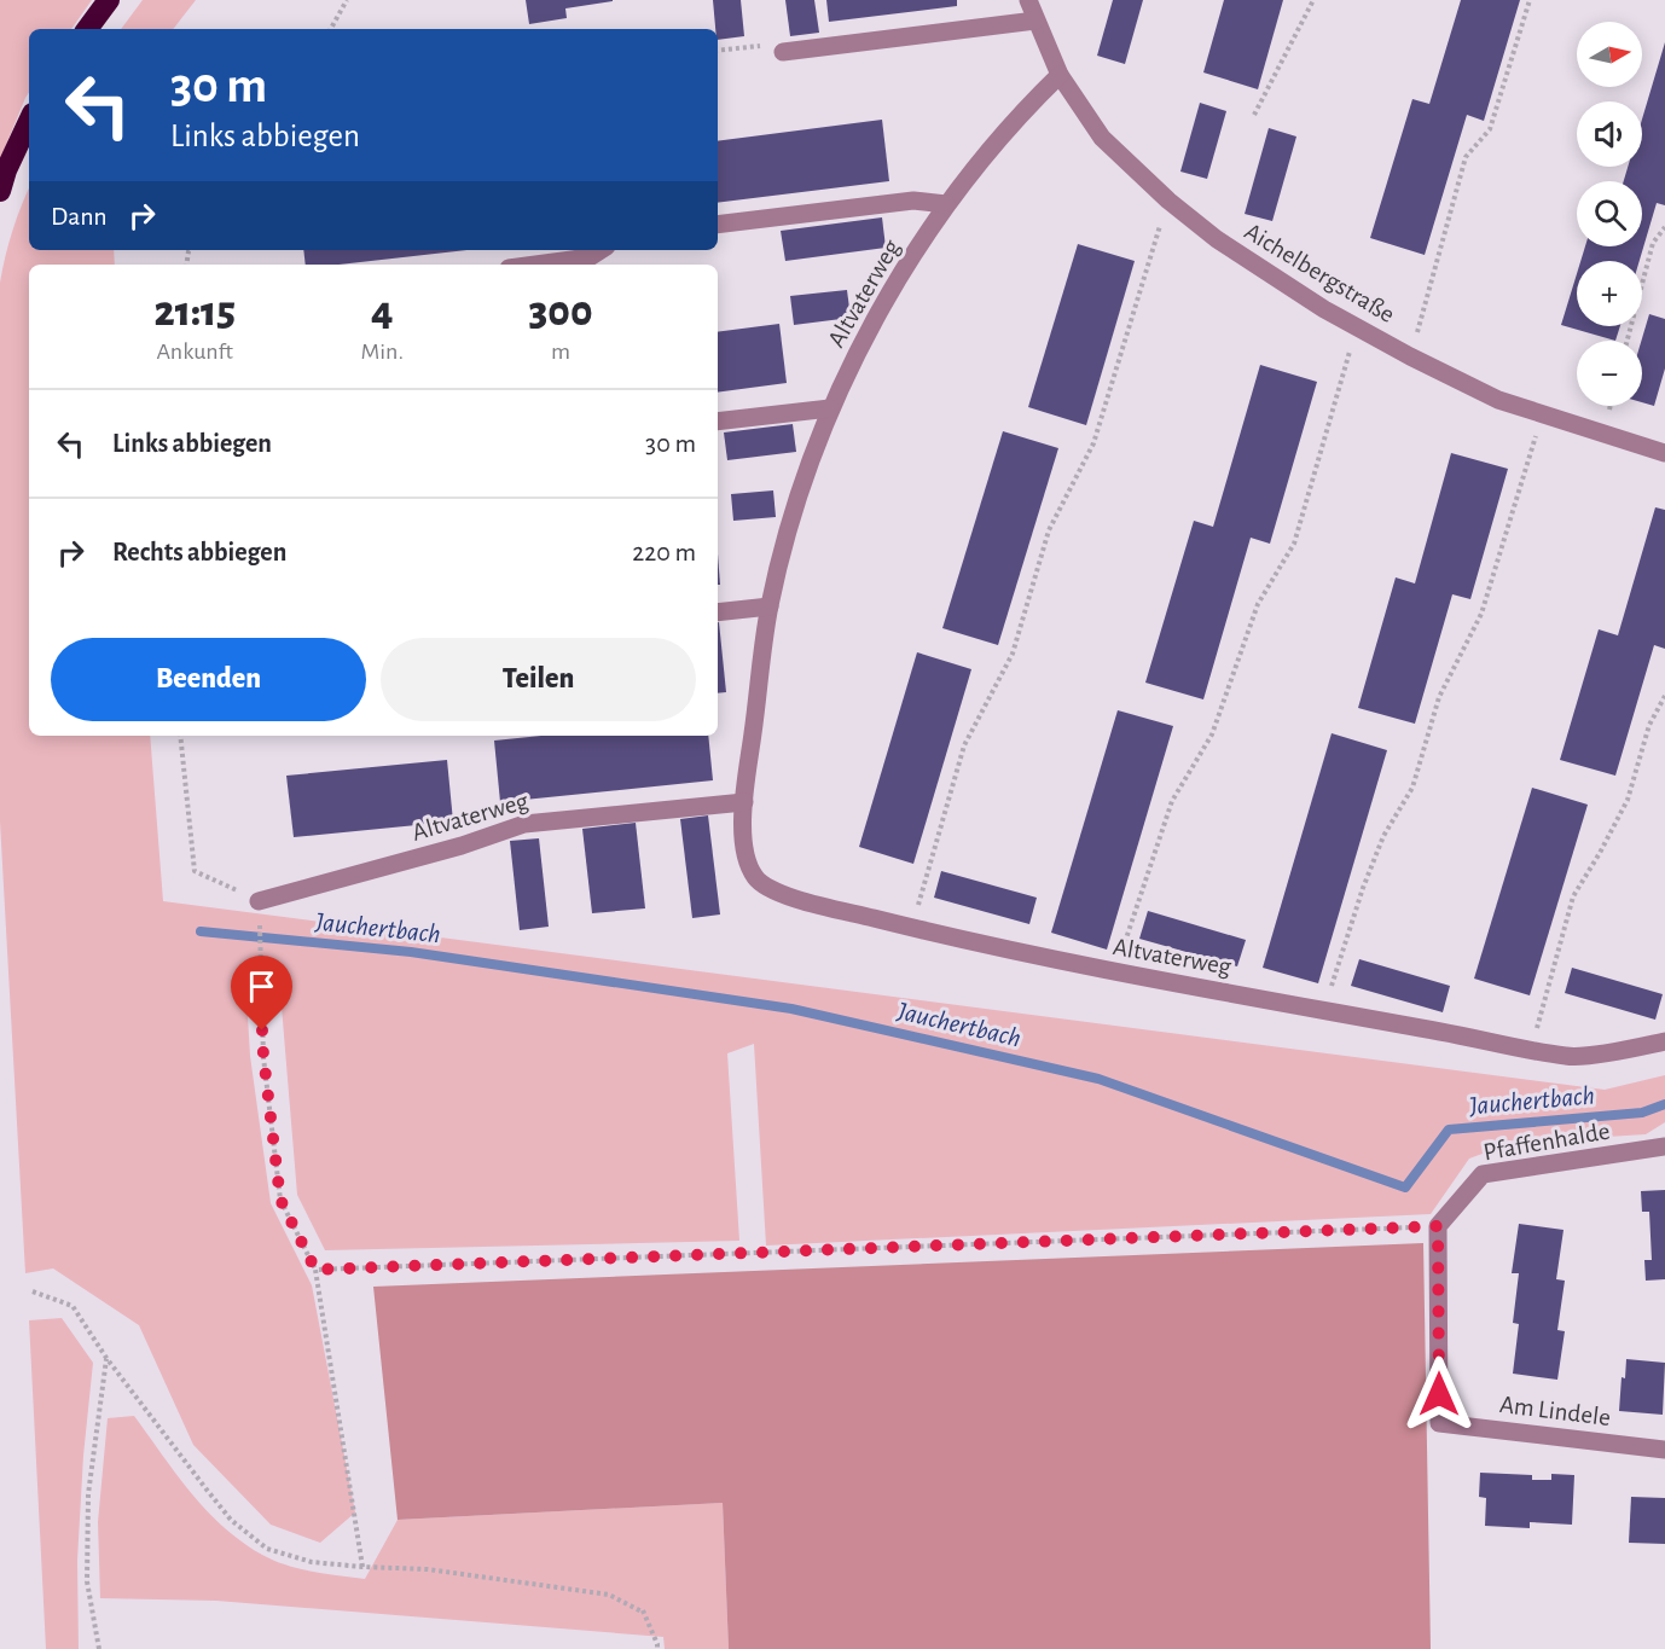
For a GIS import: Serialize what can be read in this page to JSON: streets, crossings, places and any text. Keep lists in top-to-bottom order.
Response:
{
  "streets": {
    "street": [
      "Aichelbergstraße",
      "Altvaterweg",
      "Pfaffenhalde",
      "Am Lindele"
    ]
  },
  "crossings": [
    ["Aichelbergstraße", "Altvaterweg"],
    ["Pfaffenhalde", "Am Lindele"]
  ],
  "water": ["Jauchertbach"],
  "north": "right",
  "page": {
    "map_buttons": ["+", "−"],
    "turn": ["30 m", "Links abbiegen"],
    "then": "Dann",
    "eta": [
      "21:15",
      "Ankunft",
      "4",
      "Min.",
      "300",
      "m"
    ],
    "list": [
      {
        "name": "Links abbiegen",
        "value": "30 m"
      },
      {
        "name": "Rechts abbiegen",
        "value": "220 m"
      }
    ],
    "buttons": ["Beenden", "Teilen"]
  }
}
